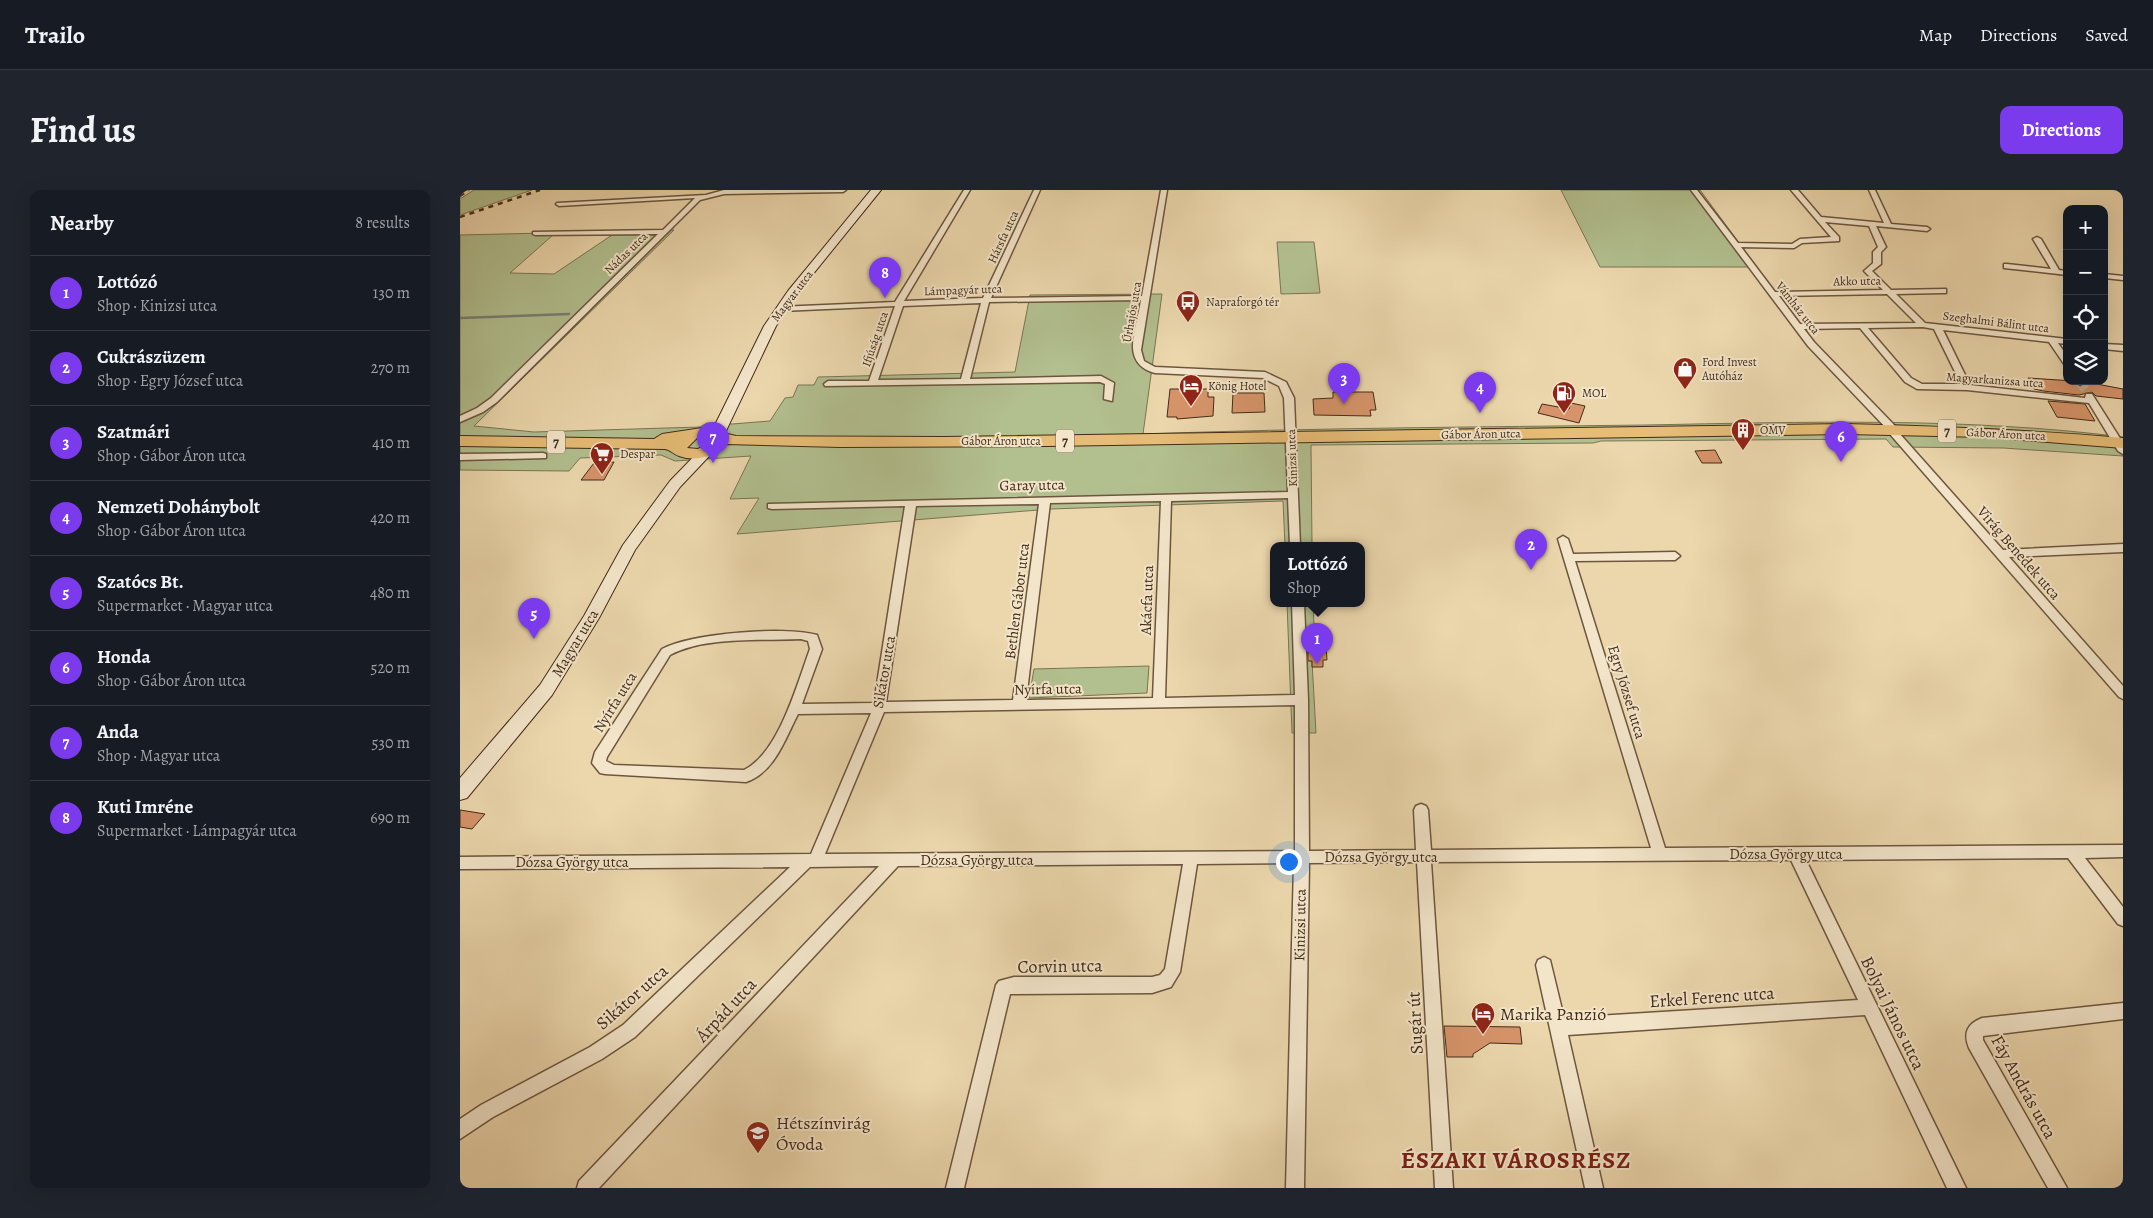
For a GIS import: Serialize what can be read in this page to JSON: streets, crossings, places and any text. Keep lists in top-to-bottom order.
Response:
{
  "streets": {
    "main road": ["Magyar utca", "7", "Gábor Áron utca"],
    "street": [
      "Hársfa utca",
      "Nádas utca",
      "Akko utca",
      "Lámpagyár utca",
      "Vámház utca",
      "Űrhajós utca",
      "Szeghalmi Bálint utca",
      "Ifjúság utca",
      "Magyarkanizsa utca",
      "Kinizsi utca",
      "Garay utca",
      "Virág Benedek utca",
      "Akácfa utca",
      "Bethlen Gábor utca",
      "Sikátor utca",
      "Nyírfa utca",
      "Egry József utca",
      "Dózsa György utca",
      "Corvin utca",
      "Erkel Ferenc utca",
      "Árpád utca",
      "Bolyai János utca",
      "Sugár út",
      "Fáy András utca"
    ]
  },
  "crossings": [
    ["Hársfa utca", "Lámpagyár utca"],
    ["Akko utca", "Vámház utca"],
    ["Lámpagyár utca", "Magyar utca"],
    ["Lámpagyár utca", "Űrhajós utca"],
    ["Lámpagyár utca", "Ifjúság utca"],
    ["Magyar utca", "7"],
    ["Magyar utca", "Gábor Áron utca"],
    ["Vámház utca", "Szeghalmi Bálint utca"],
    ["Vámház utca", "Gábor Áron utca"],
    ["Vámház utca", "Virág Benedek utca"],
    ["Űrhajós utca", "Kinizsi utca"],
    ["Szeghalmi Bálint utca", "Magyarkanizsa utca"],
    ["Magyarkanizsa utca", "Gábor Áron utca"],
    ["7", "Gábor Áron utca"],
    ["Gábor Áron utca", "Kinizsi utca"],
    ["Gábor Áron utca", "Virág Benedek utca"],
    ["Kinizsi utca", "Garay utca"],
    ["Kinizsi utca", "Nyírfa utca"],
    ["Kinizsi utca", "Dózsa György utca"],
    ["Garay utca", "Akácfa utca"],
    ["Garay utca", "Bethlen Gábor utca"],
    ["Garay utca", "Sikátor utca"],
    ["Akácfa utca", "Nyírfa utca"],
    ["Bethlen Gábor utca", "Nyírfa utca"],
    ["Sikátor utca", "Nyírfa utca"],
    ["Sikátor utca", "Dózsa György utca"],
    ["Egry József utca", "Dózsa György utca"],
    ["Dózsa György utca", "Corvin utca"],
    ["Dózsa György utca", "Árpád utca"],
    ["Dózsa György utca", "Bolyai János utca"],
    ["Dózsa György utca", "Sugár út"],
    ["Erkel Ferenc utca", "Bolyai János utca"]
  ],
  "districts": ["ÉSZAKI VÁROSRÉSZ"],
  "places": {
    "bus stop": ["Napraforgó tér"],
    "shop": ["Ford Invest Autóház"],
    "hotel": ["König Hotel", "Marika Panzió"],
    "fuel station": ["MOL"],
    "building": ["OMV"],
    "supermarket": ["Despar"],
    "school or university": ["Hétszínvirág Óvoda"]
  },
  "page": {
    "header": "Trailo",
    "nav": ["Map", "Directions", "Saved"],
    "title": "Find us",
    "buttons": "Directions",
    "heading": ["Nearby", "8 results"],
    "map_buttons": ["+", "−"],
    "list": [
      {
        "mark": "1",
        "name": "Lottózó",
        "note": "Shop · Kinizsi utca",
        "value": "130 m"
      },
      {
        "mark": "2",
        "name": "Cukrászüzem",
        "note": "Shop · Egry József utca",
        "value": "270 m"
      },
      {
        "mark": "3",
        "name": "Szatmári",
        "note": "Shop · Gábor Áron utca",
        "value": "410 m"
      },
      {
        "mark": "4",
        "name": "Nemzeti Dohánybolt",
        "note": "Shop · Gábor Áron utca",
        "value": "420 m"
      },
      {
        "mark": "5",
        "name": "Szatócs Bt.",
        "note": "Supermarket · Magyar utca",
        "value": "480 m"
      },
      {
        "mark": "6",
        "name": "Honda",
        "note": "Shop · Gábor Áron utca",
        "value": "520 m"
      },
      {
        "mark": "7",
        "name": "Anda",
        "note": "Shop · Magyar utca",
        "value": "530 m"
      },
      {
        "mark": "8",
        "name": "Kuti Imréne",
        "note": "Supermarket · Lámpagyár utca",
        "value": "690 m"
      }
    ],
    "pins": [
      "8",
      "3",
      "4",
      "6",
      "7",
      "2",
      "5",
      "1"
    ],
    "popup": ["Lottózó", "Shop"]
  }
}
